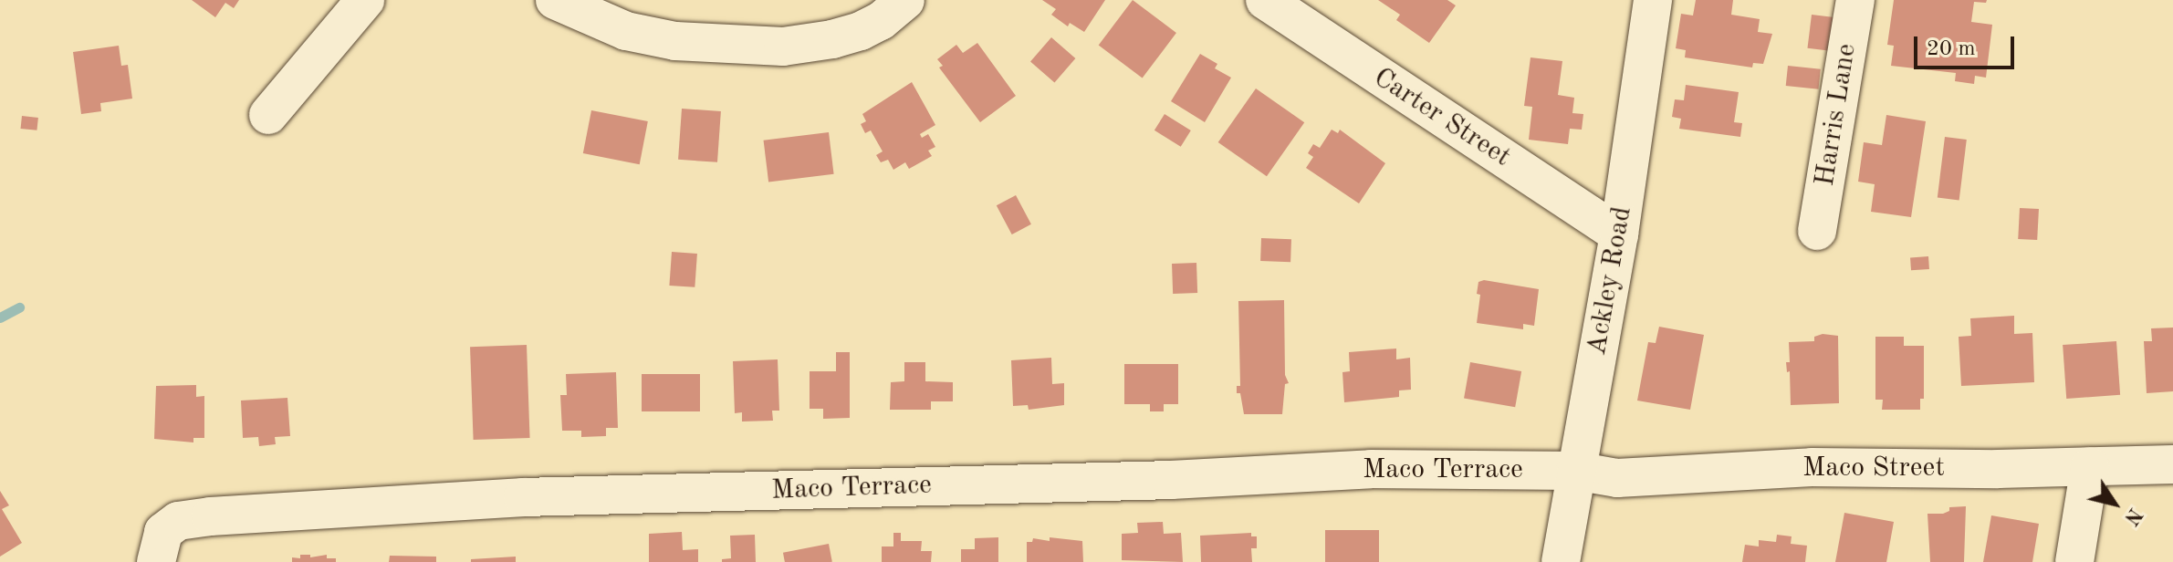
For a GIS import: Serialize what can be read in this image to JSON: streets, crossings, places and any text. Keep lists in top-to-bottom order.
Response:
{
  "streets": {
    "street": [
      "Harris Lane",
      "Carter Street",
      "Ackley Road",
      "Maco Street",
      "Maco Terrace"
    ]
  },
  "crossings": [
    ["Carter Street", "Ackley Road"],
    ["Ackley Road", "Maco Street"],
    ["Ackley Road", "Maco Terrace"],
    ["Maco Street", "Maco Terrace"]
  ],
  "scale_bar": "20 m",
  "north": "bottom right"
}
